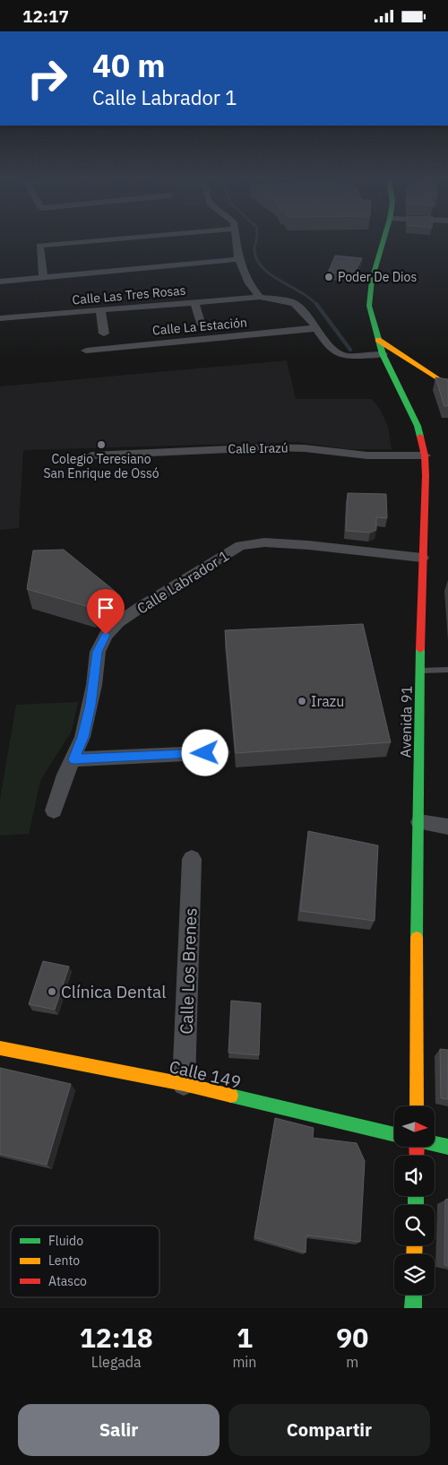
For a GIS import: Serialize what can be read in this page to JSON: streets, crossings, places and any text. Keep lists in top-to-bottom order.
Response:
{
  "streets": {
    "main road": ["Avenida 91", "Calle 149"],
    "street": [
      "Calle Las Tres Rosas",
      "Calle La Estación",
      "Calle Irazú",
      "Calle Labrador 1",
      "Calle Los Brenes"
    ]
  },
  "crossings": [
    ["Calle Las Tres Rosas", "Calle La Estación"],
    ["Calle Las Tres Rosas", "Avenida 91"],
    ["Calle Irazú", "Avenida 91"],
    ["Calle Labrador 1", "Avenida 91"],
    ["Calle Los Brenes", "Calle 149"]
  ],
  "places": [
    "Poder De Dios",
    "Colegio Teresiano San Enrique de Ossó",
    "Irazu",
    "Clínica Dental"
  ],
  "legend": ["Fluido", "Lento", "Atasco"],
  "north": "right",
  "page": {
    "status": "12:17",
    "turn": ["40 m", "Calle Labrador 1"],
    "eta": [
      "12:18",
      "Llegada",
      "1",
      "min",
      "90",
      "m"
    ],
    "buttons": ["Salir", "Compartir"]
  }
}
